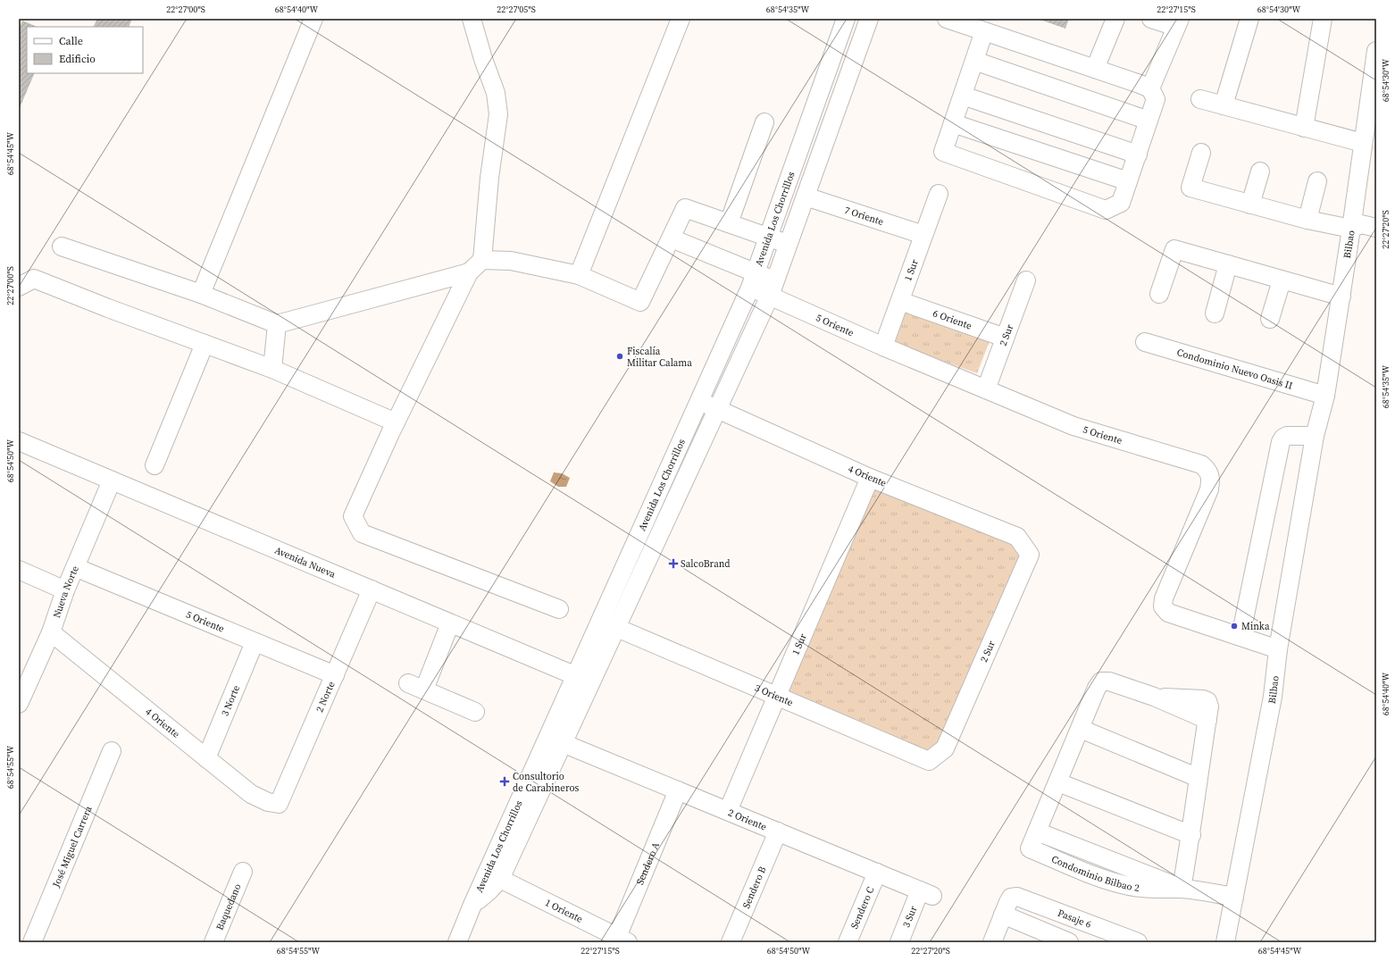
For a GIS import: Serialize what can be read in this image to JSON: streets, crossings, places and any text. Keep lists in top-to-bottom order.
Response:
{
  "streets": {
    "street": [
      "7 Oriente",
      "Avenida Los Chorrillos",
      "Bilbao",
      "1 Sur",
      "6 Oriente",
      "5 Oriente",
      "2 Sur",
      "Condominio Nuevo Oasis II",
      "4 Oriente",
      "Avenida Nueva",
      "Nueva Norte",
      "3 Oriente",
      "2 Norte",
      "3 Norte",
      "2 Oriente",
      "José Miguel Carrera",
      "Sendero A",
      "Condominio Bilbao 2",
      "Sendero B",
      "Baquedano",
      "Sendero C",
      "1 Oriente",
      "3 Sur",
      "Pasaje 6"
    ]
  },
  "crossings": [
    ["7 Oriente", "Avenida Los Chorrillos"],
    ["7 Oriente", "1 Sur"],
    ["Avenida Los Chorrillos", "5 Oriente"],
    ["Avenida Los Chorrillos", "4 Oriente"],
    ["Avenida Los Chorrillos", "Avenida Nueva"],
    ["Avenida Los Chorrillos", "3 Oriente"],
    ["Avenida Los Chorrillos", "2 Oriente"],
    ["Avenida Los Chorrillos", "1 Oriente"],
    ["Bilbao", "5 Oriente"],
    ["Bilbao", "Condominio Nuevo Oasis II"],
    ["Bilbao", "Condominio Bilbao 2"],
    ["1 Sur", "6 Oriente"],
    ["1 Sur", "5 Oriente"],
    ["1 Sur", "4 Oriente"],
    ["1 Sur", "3 Oriente"],
    ["1 Sur", "2 Oriente"],
    ["6 Oriente", "2 Sur"],
    ["5 Oriente", "2 Sur"],
    ["5 Oriente", "Nueva Norte"],
    ["5 Oriente", "2 Norte"],
    ["5 Oriente", "3 Norte"],
    ["2 Sur", "4 Oriente"],
    ["2 Sur", "3 Oriente"],
    ["4 Oriente", "Nueva Norte"],
    ["4 Oriente", "2 Norte"],
    ["4 Oriente", "3 Norte"],
    ["Avenida Nueva", "Nueva Norte"],
    ["Avenida Nueva", "2 Norte"],
    ["2 Oriente", "Sendero A"],
    ["2 Oriente", "Sendero B"],
    ["2 Oriente", "Sendero C"],
    ["2 Oriente", "3 Sur"],
    ["Sendero A", "1 Oriente"]
  ],
  "places": {
    "other": ["Fiscalía Militar Calama", "Minka"],
    "health": ["SalcoBrand", "Consultorio de Carabineros"]
  },
  "legend": ["Calle", "Edificio"],
  "coordinates": [
    "22°27'00\"S",
    "68°54'40\"W",
    "22°27'05\"S",
    "68°54'35\"W",
    "22°27'15\"S",
    "68°54'30\"W",
    "68°54'45\"W",
    "22°27'20\"S",
    "68°54'50\"W",
    "68°54'55\"W"
  ]
}
